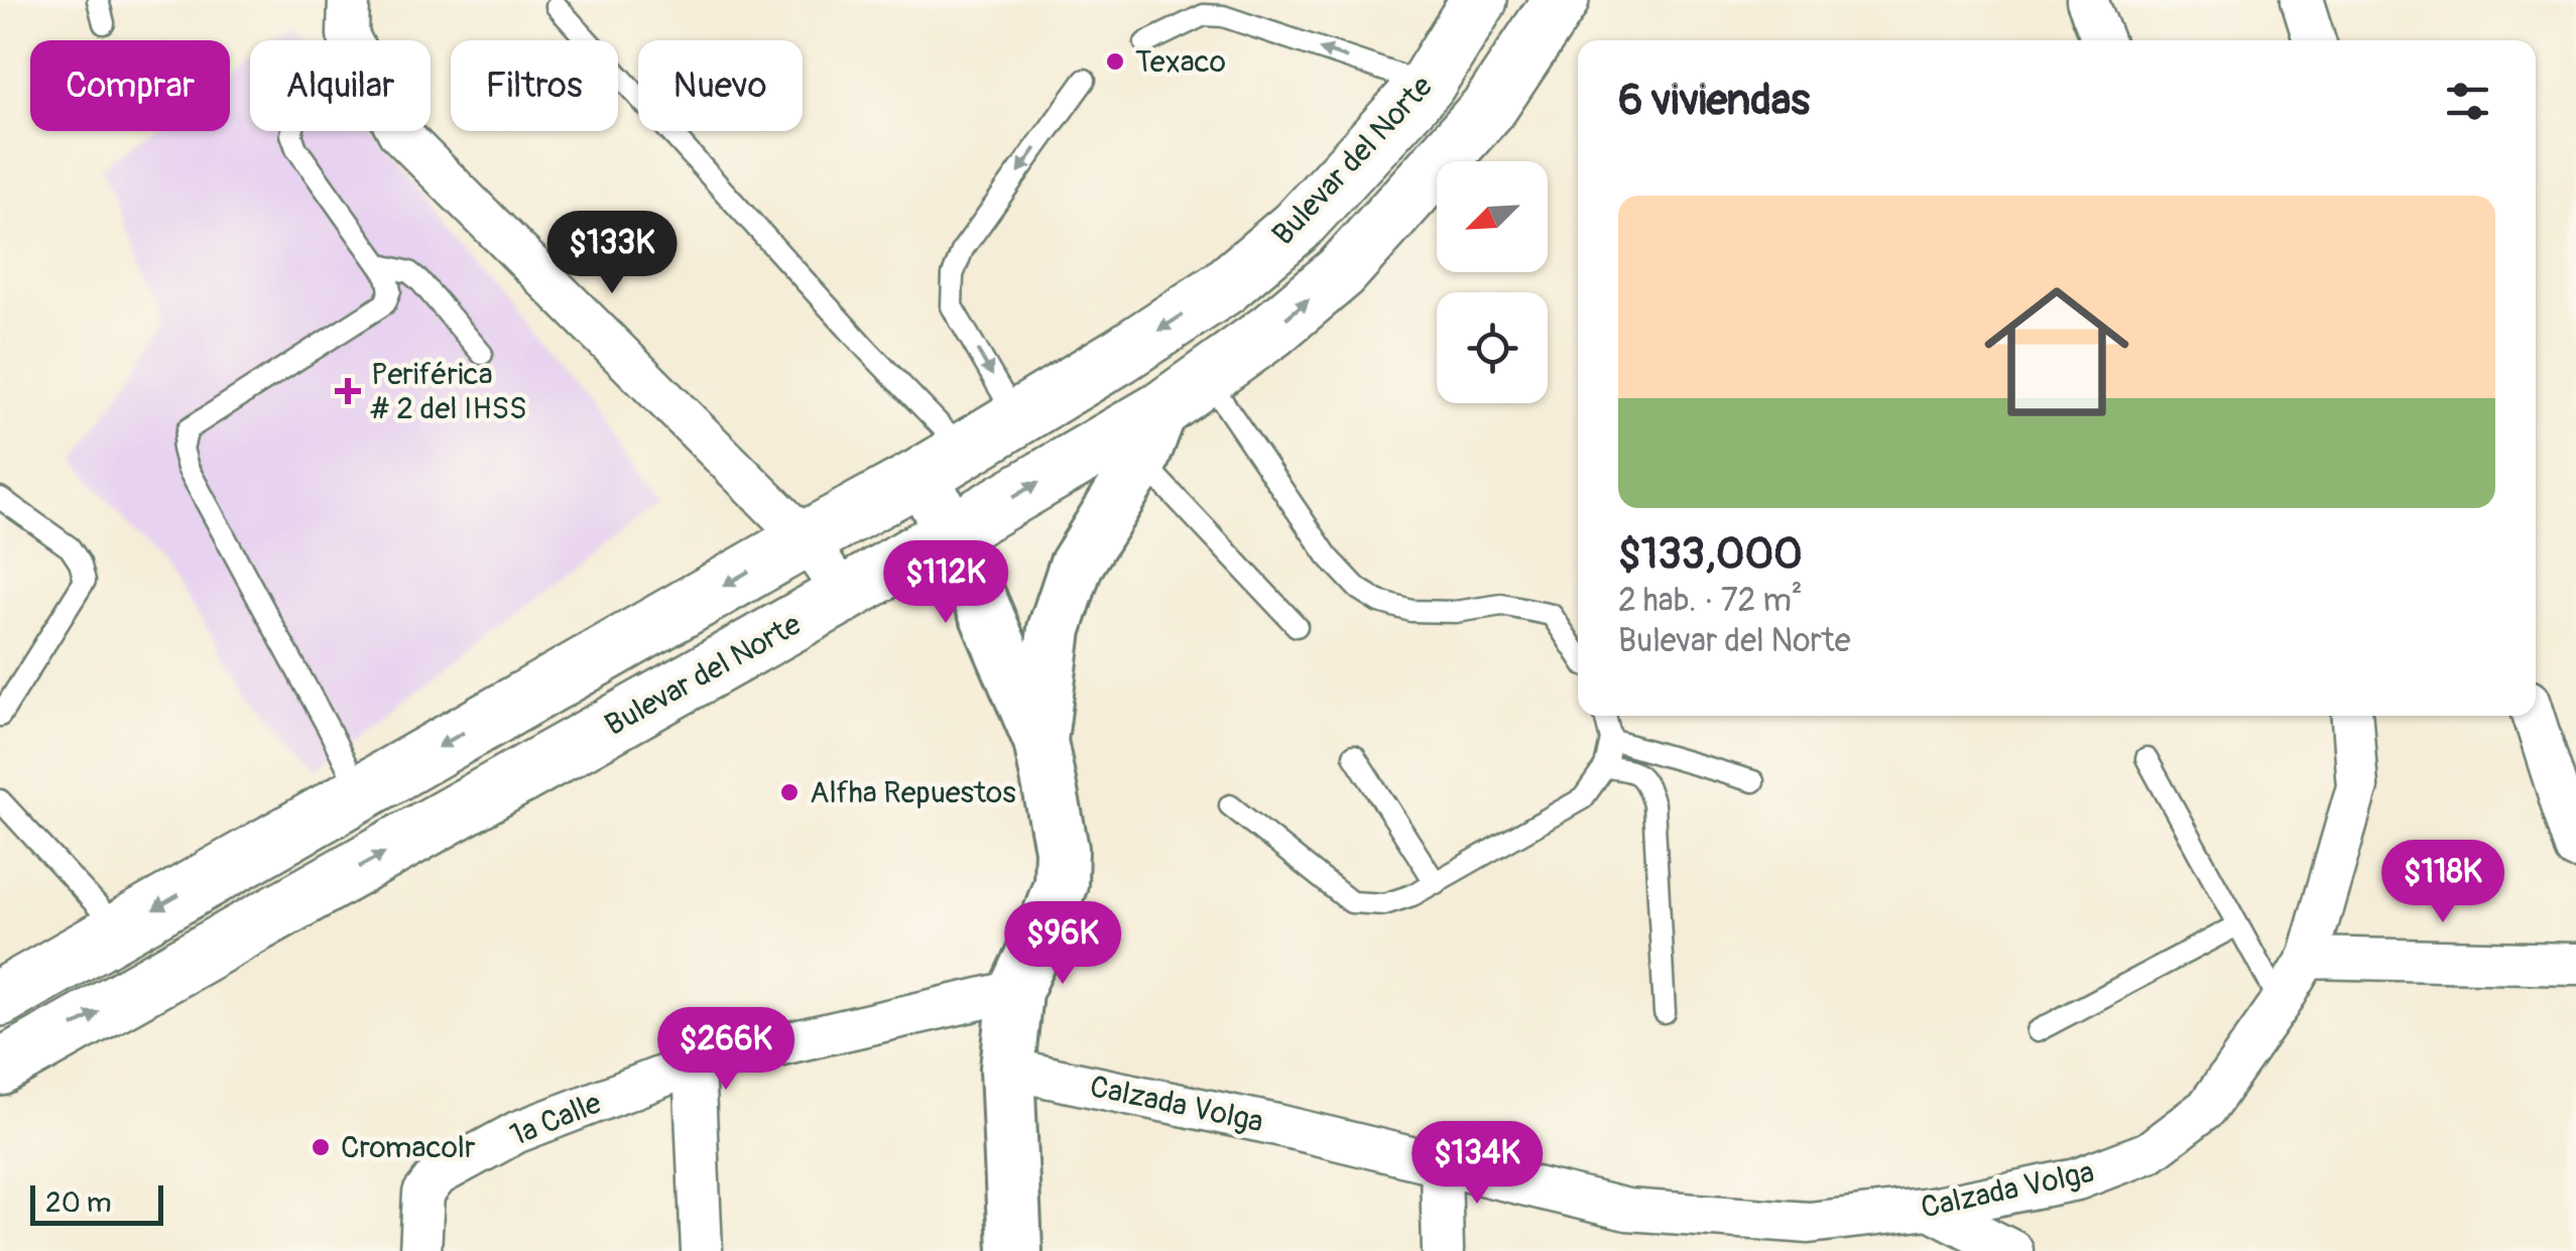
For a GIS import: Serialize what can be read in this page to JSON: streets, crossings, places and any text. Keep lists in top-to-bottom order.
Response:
{
  "streets": {
    "main road": ["Bulevar del Norte"],
    "street": ["Calzada Volga", "1a Calle"]
  },
  "places": {
    "other": ["Texaco", "Alfha Repuestos", "Cromacolr"],
    "health": ["Periférica # 2 del IHSS"]
  },
  "scale_bar": "20 m",
  "north": "bottom left",
  "page": {
    "chip": [
      "Comprar",
      "Alquilar",
      "Filtros",
      "Nuevo"
    ],
    "heading": "6 viviendas",
    "list": [
      {
        "name": "$133,000",
        "note": "2 hab. · 72 m² · Bulevar del Norte"
      }
    ],
    "price": [
      "$133K",
      "$112K",
      "$118K",
      "$96K",
      "$266K",
      "$134K"
    ],
    "scale": "20 m"
  }
}
